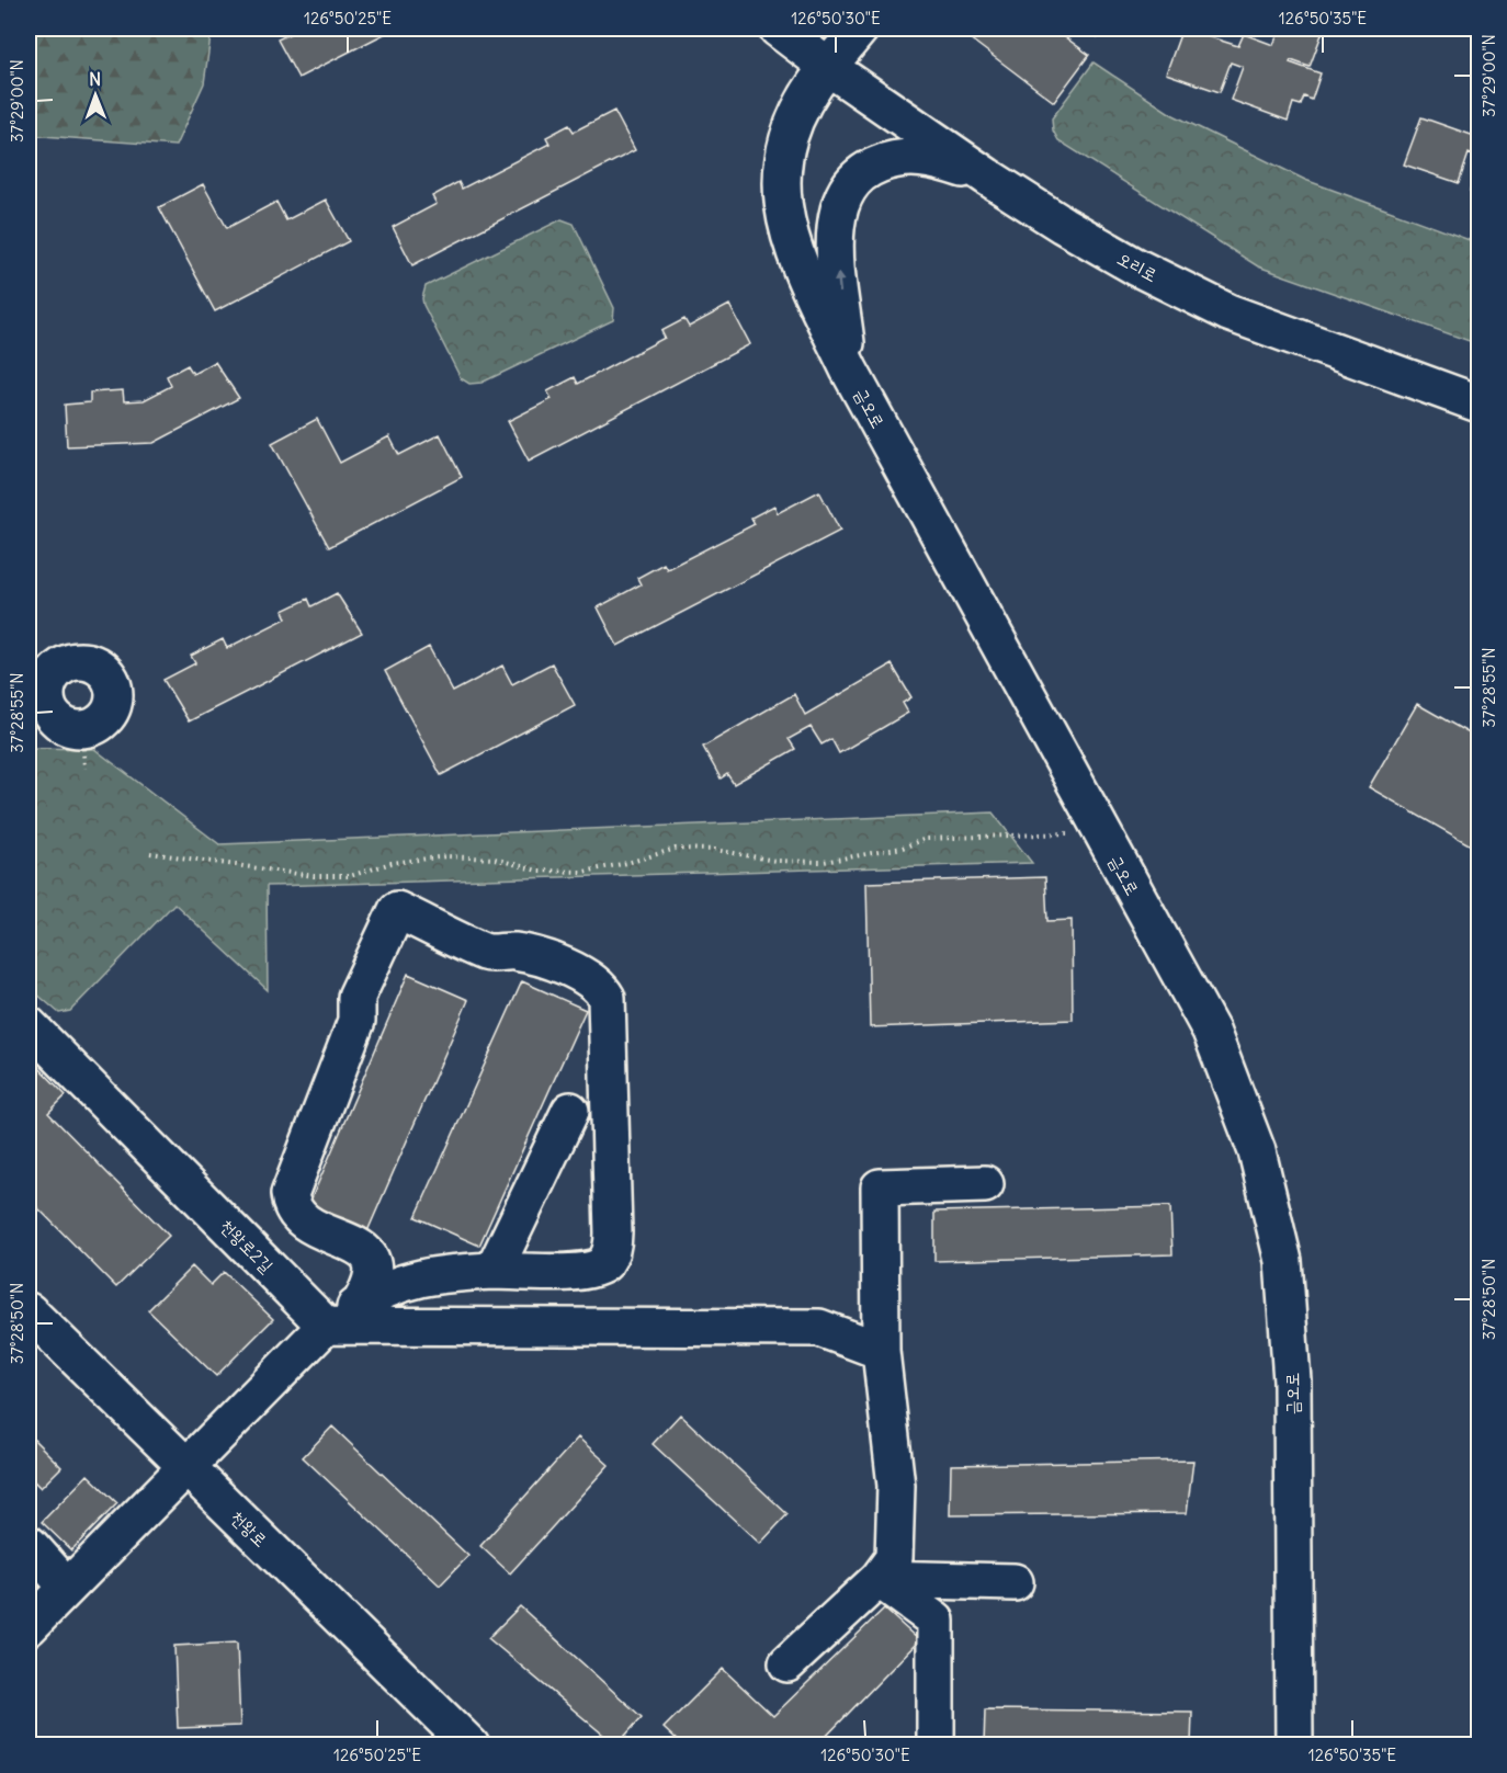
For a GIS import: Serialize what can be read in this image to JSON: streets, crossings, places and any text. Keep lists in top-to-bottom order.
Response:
{
  "streets": {
    "main road": [
      "오리로",
      "금오로",
      "천왕로2길",
      "천왕로"
    ]
  },
  "crossings": [
    ["오리로", "금오로"]
  ],
  "north": "top",
  "coordinates": [
    "126°50'25\"E",
    "126°50'30\"E",
    "126°50'35\"E",
    "37°29'00\"N",
    "37°28'55\"N",
    "37°28'50\"N"
  ]
}
